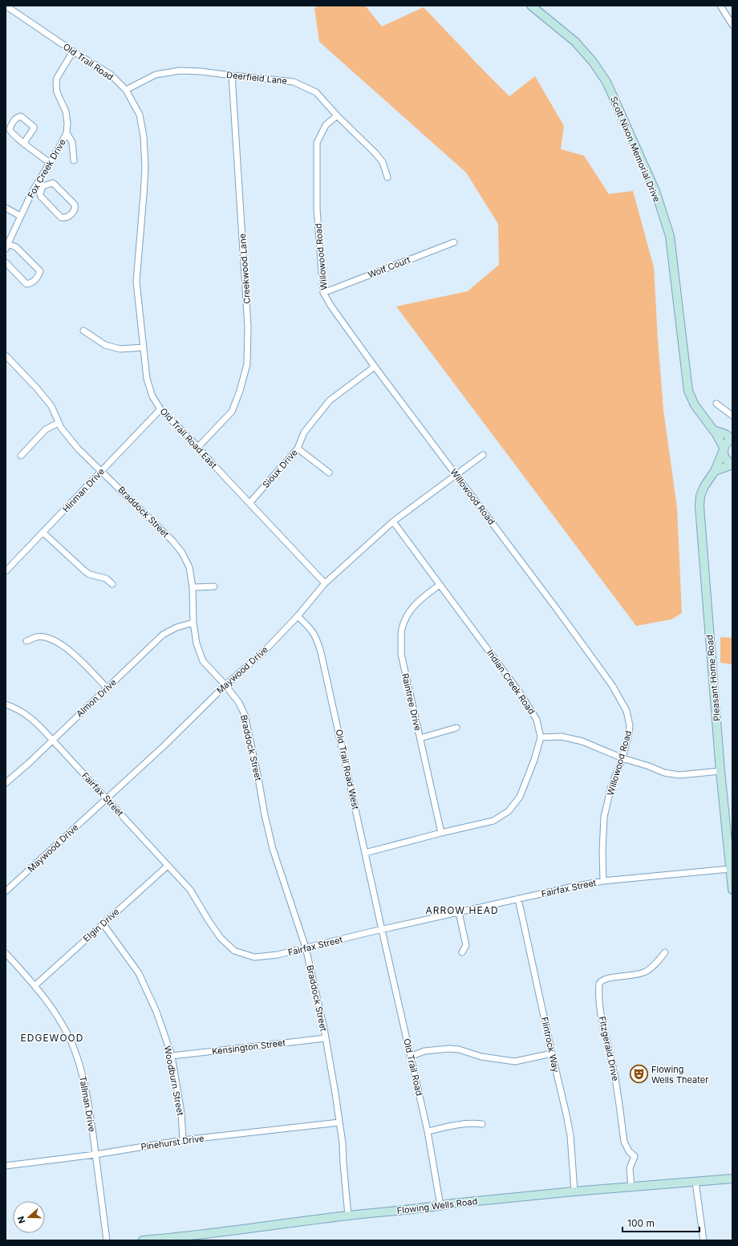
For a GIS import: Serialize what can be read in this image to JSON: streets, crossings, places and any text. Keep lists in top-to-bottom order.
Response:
{
  "streets": {
    "main road": ["Scott Nixon Memorial Drive", "Pleasant Home Road", "Flowing Wells Road"],
    "street": [
      "Old Trail Road",
      "Deerfield Lane",
      "Fox Creek Drive",
      "Willowood Road",
      "Wolf Court",
      "Creekwood Lane",
      "Old Trail Road East",
      "Sioux Drive",
      "Hinman Drive",
      "Braddock Street",
      "Maywood Drive",
      "Indian Creek Road",
      "Almon Drive",
      "Raintree Drive",
      "Old Trail Road West",
      "Fairfax Street",
      "Elgin Drive",
      "Flintrock Way",
      "Kensington Street",
      "Fitzgerald Drive",
      "Woodburn Street",
      "Tallman Drive",
      "Pinehurst Drive"
    ]
  },
  "crossings": [
    ["Old Trail Road", "Deerfield Lane"],
    ["Old Trail Road", "Fox Creek Drive"],
    ["Old Trail Road", "Old Trail Road East"],
    ["Old Trail Road", "Old Trail Road West"],
    ["Old Trail Road", "Fairfax Street"],
    ["Old Trail Road", "Flowing Wells Road"],
    ["Deerfield Lane", "Willowood Road"],
    ["Deerfield Lane", "Creekwood Lane"],
    ["Scott Nixon Memorial Drive", "Pleasant Home Road"],
    ["Willowood Road", "Wolf Court"],
    ["Willowood Road", "Sioux Drive"],
    ["Willowood Road", "Maywood Drive"],
    ["Willowood Road", "Fairfax Street"],
    ["Creekwood Lane", "Old Trail Road East"],
    ["Old Trail Road East", "Sioux Drive"],
    ["Old Trail Road East", "Hinman Drive"],
    ["Old Trail Road East", "Maywood Drive"],
    ["Hinman Drive", "Braddock Street"],
    ["Braddock Street", "Maywood Drive"],
    ["Braddock Street", "Almon Drive"],
    ["Braddock Street", "Fairfax Street"],
    ["Braddock Street", "Kensington Street"],
    ["Braddock Street", "Pinehurst Drive"],
    ["Braddock Street", "Flowing Wells Road"],
    ["Maywood Drive", "Indian Creek Road"],
    ["Maywood Drive", "Old Trail Road West"],
    ["Maywood Drive", "Fairfax Street"],
    ["Pleasant Home Road", "Fairfax Street"],
    ["Indian Creek Road", "Raintree Drive"],
    ["Indian Creek Road", "Old Trail Road West"],
    ["Almon Drive", "Fairfax Street"],
    ["Old Trail Road West", "Fairfax Street"],
    ["Fairfax Street", "Elgin Drive"],
    ["Fairfax Street", "Flintrock Way"],
    ["Elgin Drive", "Woodburn Street"],
    ["Elgin Drive", "Tallman Drive"],
    ["Flintrock Way", "Flowing Wells Road"],
    ["Kensington Street", "Woodburn Street"],
    ["Fitzgerald Drive", "Flowing Wells Road"],
    ["Woodburn Street", "Pinehurst Drive"],
    ["Tallman Drive", "Pinehurst Drive"]
  ],
  "districts": ["ARROW HEAD", "EDGEWOOD"],
  "places": {
    "theatre": ["Flowing Wells Theater"]
  },
  "scale_bar": "100 m",
  "north": "left"
}
